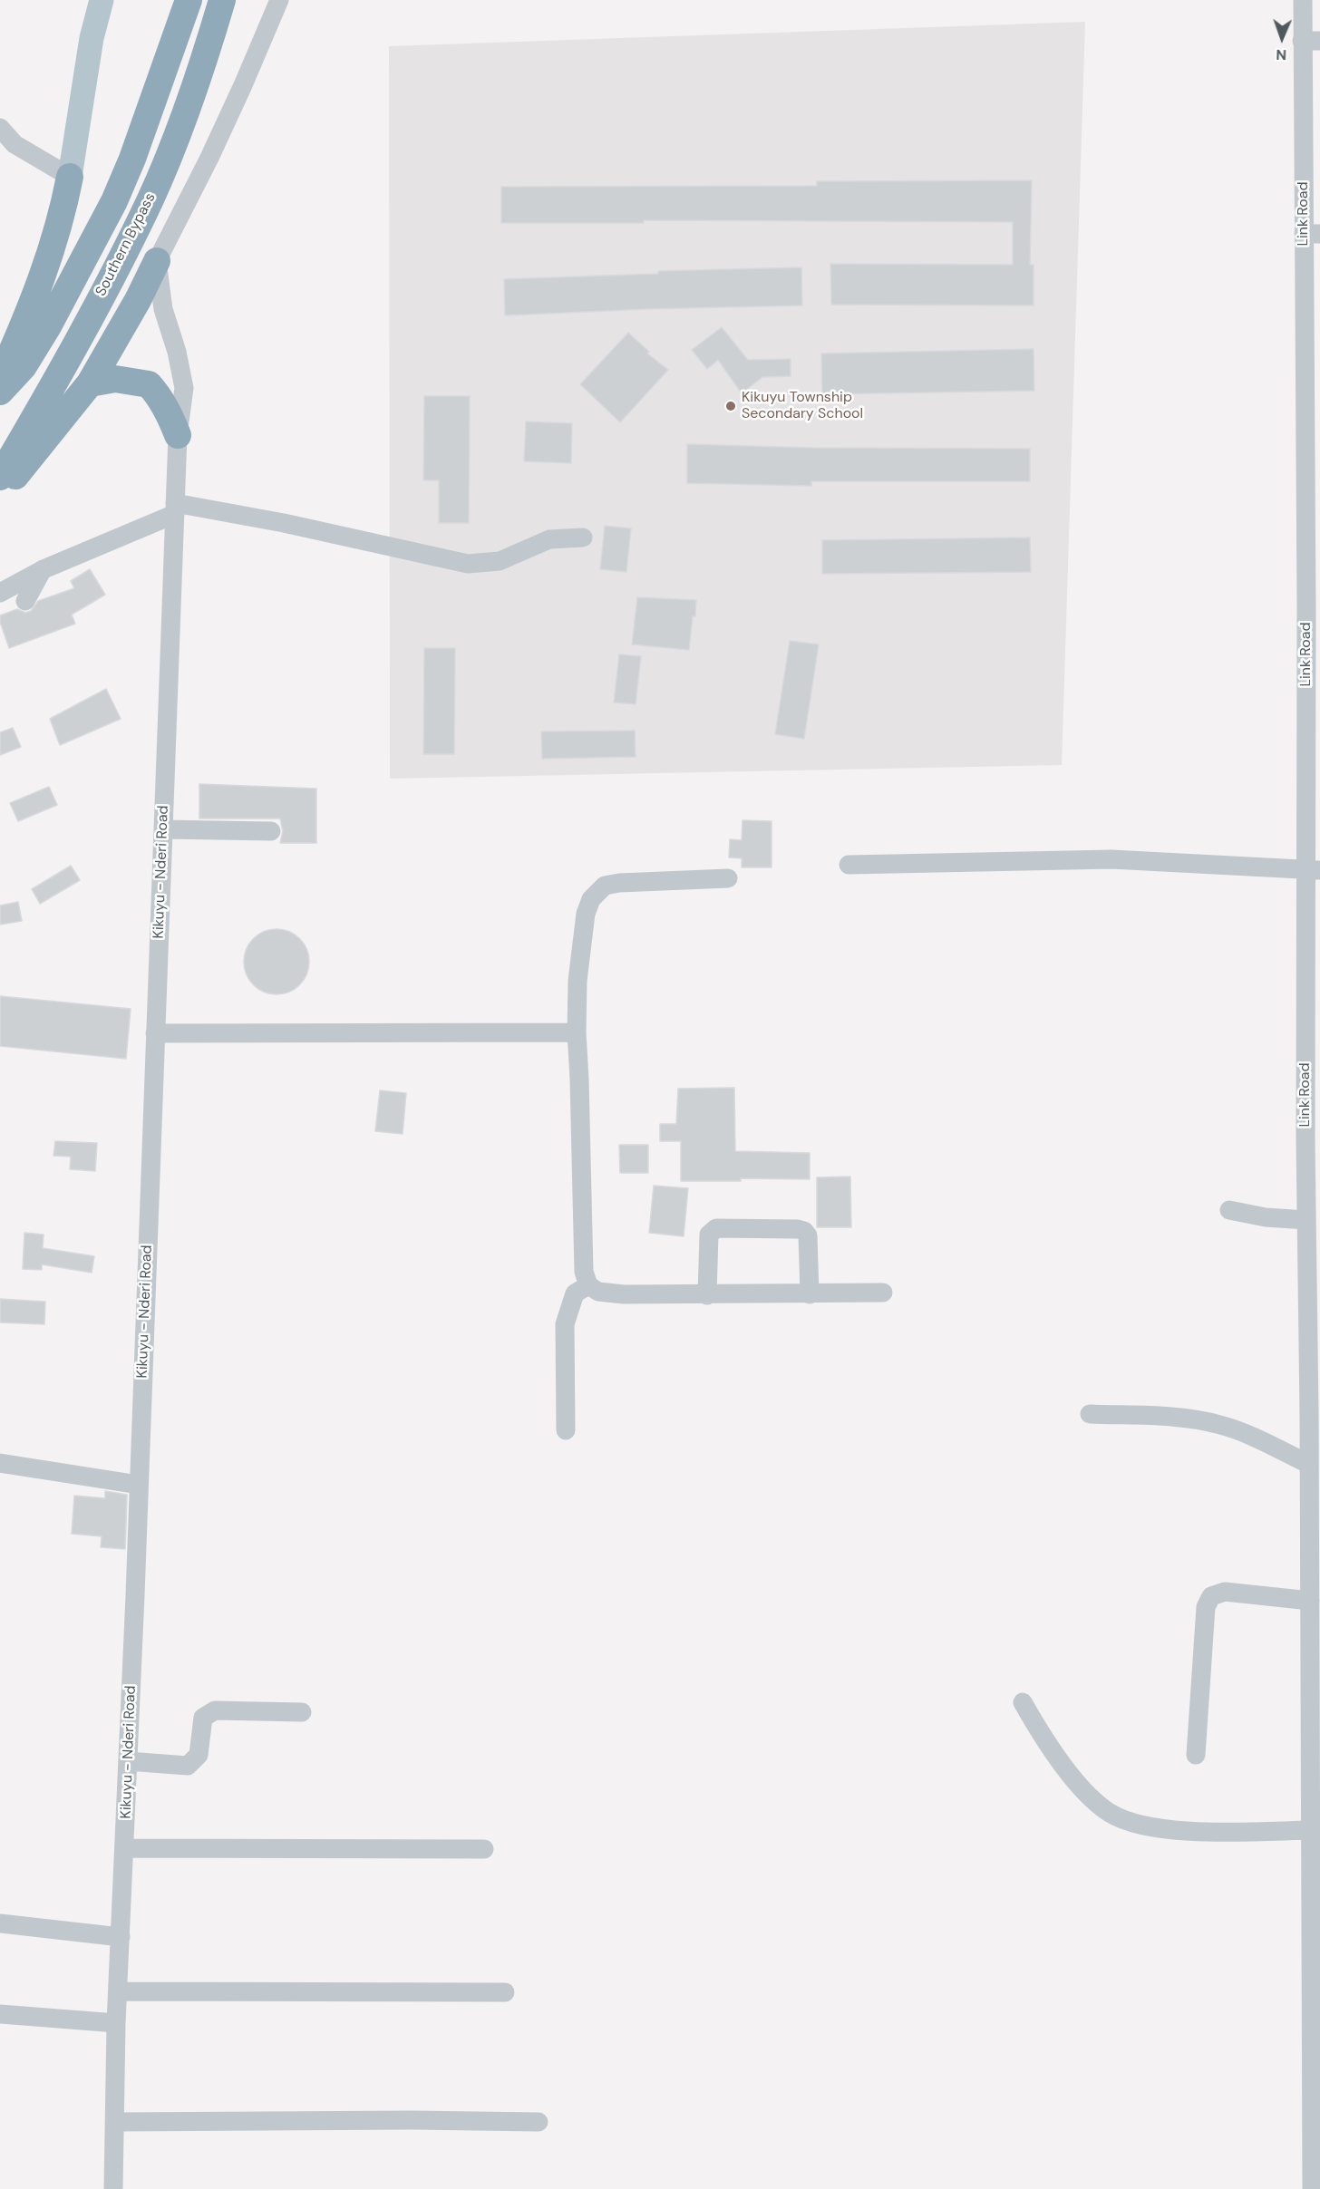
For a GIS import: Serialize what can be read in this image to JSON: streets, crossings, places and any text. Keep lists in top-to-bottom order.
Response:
{
  "streets": {
    "highway": ["Southern Bypass"],
    "street": ["Link Road", "Kikuyu - Nderi Road"]
  },
  "places": ["Kikuyu Township Secondary School"],
  "north": "bottom"
}
